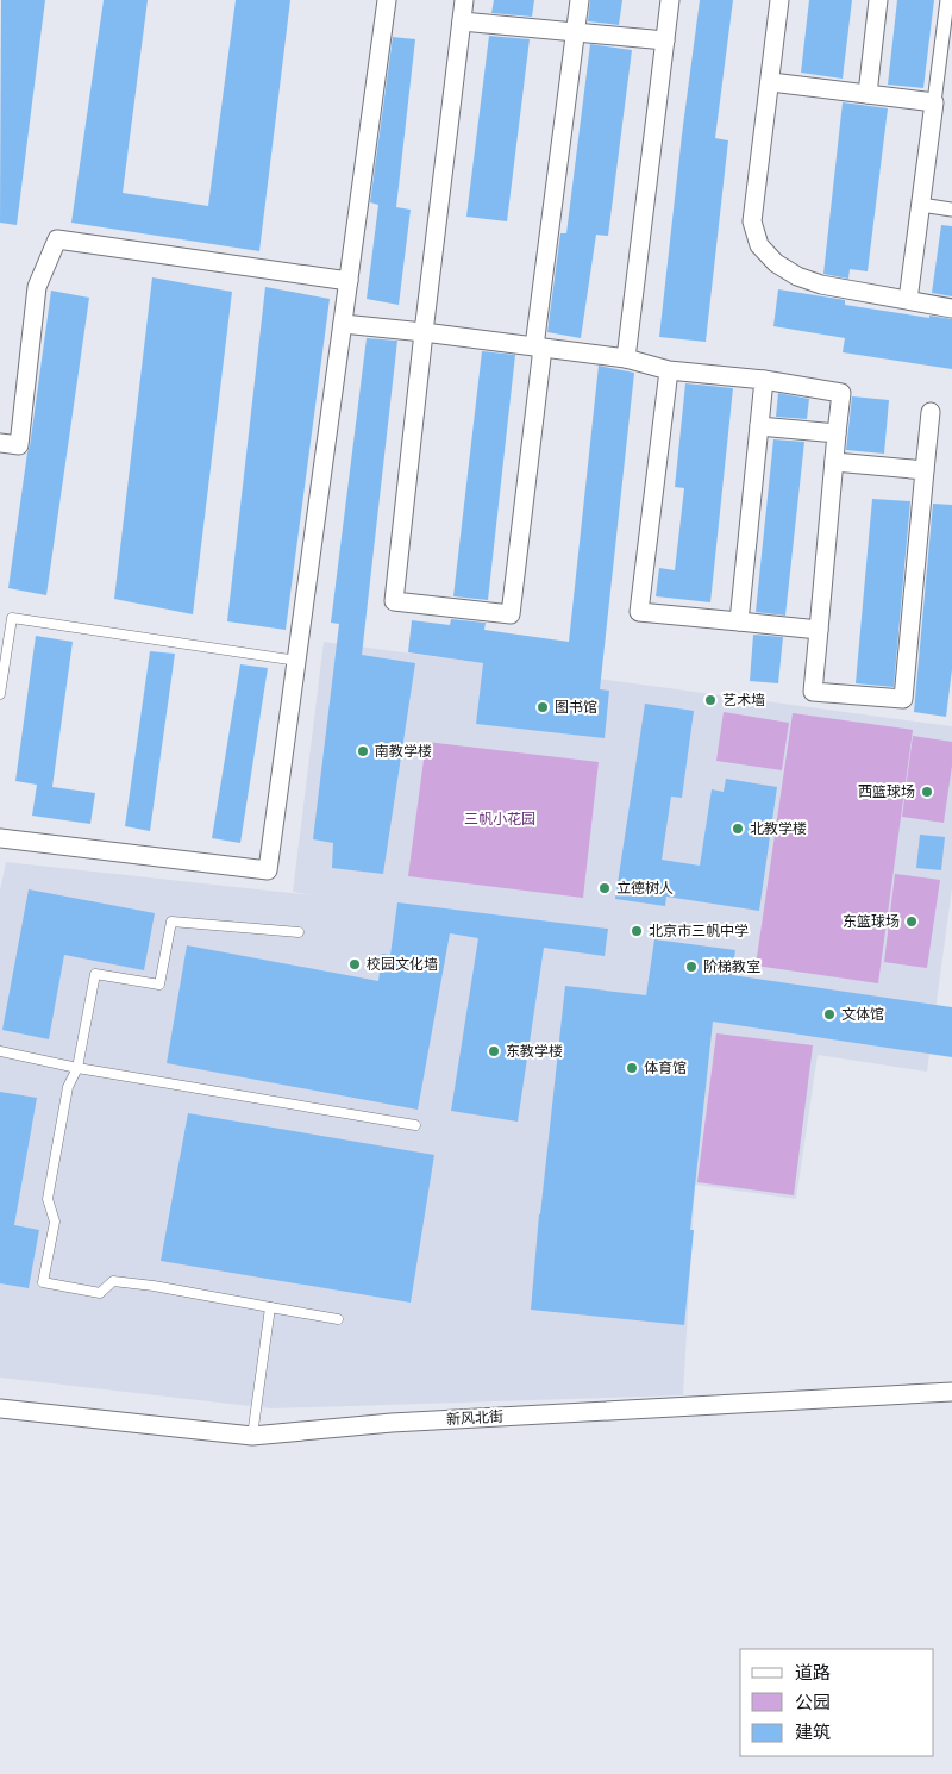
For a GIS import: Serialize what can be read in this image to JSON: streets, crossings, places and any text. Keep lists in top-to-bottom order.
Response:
{
  "streets": {
    "street": ["新风北街"]
  },
  "parks": ["三帆小花园"],
  "places": [
    "艺术墙",
    "图书馆",
    "南教学楼",
    "西篮球场",
    "北教学楼",
    "立德树人",
    "东篮球场",
    "北京市三帆中学",
    "校园文化墙",
    "阶梯教室",
    "文体馆",
    "东教学楼",
    "体育馆"
  ],
  "legend": ["道路", "公园", "建筑"]
}
